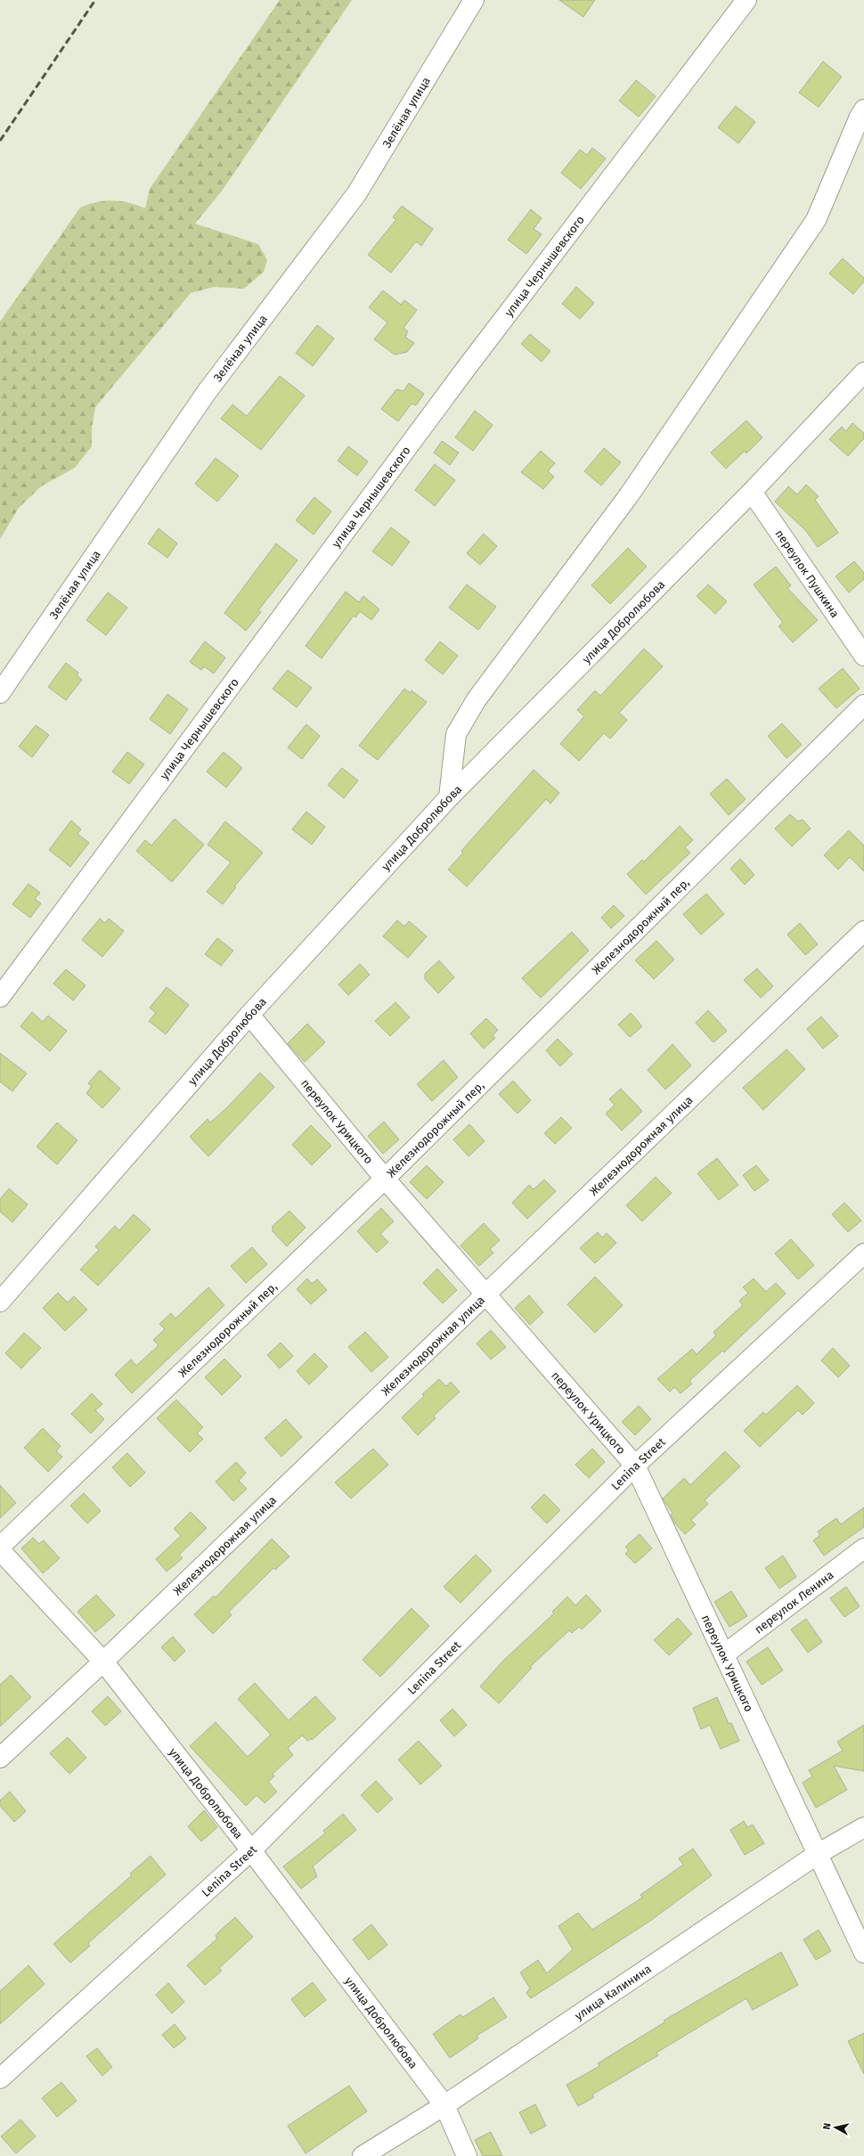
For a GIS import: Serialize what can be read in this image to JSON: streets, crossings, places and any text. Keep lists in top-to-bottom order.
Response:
{
  "streets": {
    "street": [
      "Зелёная улица",
      "улица Чернышевского",
      "переулок Пушкина",
      "улица Добролюбова",
      "Железнодорожный пер,",
      "переулок Урицкого",
      "Железнодорожная улица",
      "Lenina Street",
      "переулок Ленина",
      "улица Калинина"
    ]
  },
  "crossings": [
    ["переулок Пушкина", "улица Добролюбова"],
    ["улица Добролюбова", "переулок Урицкого"],
    ["улица Добролюбова", "Железнодорожная улица"],
    ["улица Добролюбова", "Lenina Street"],
    ["улица Добролюбова", "улица Калинина"],
    ["Железнодорожный пер,", "переулок Урицкого"],
    ["переулок Урицкого", "Железнодорожная улица"],
    ["переулок Урицкого", "Lenina Street"],
    ["переулок Урицкого", "переулок Ленина"],
    ["переулок Урицкого", "улица Калинина"]
  ],
  "north": "left"
}
